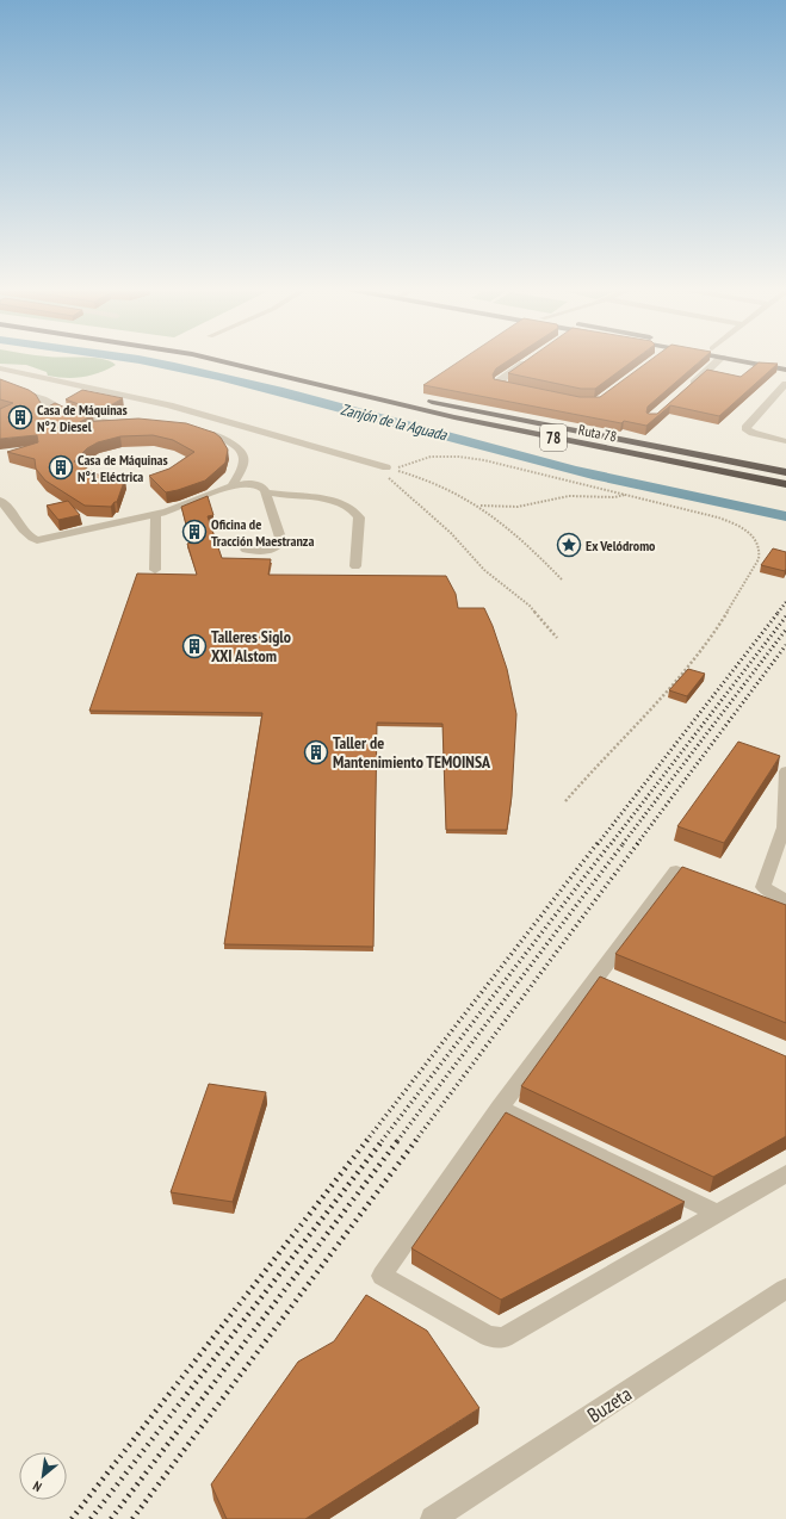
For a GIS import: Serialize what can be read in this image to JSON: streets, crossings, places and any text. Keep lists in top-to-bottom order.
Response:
{
  "streets": {
    "highway": ["Ruta 78", "78"],
    "street": ["Buzeta"]
  },
  "water": ["Zanjón de la Aguada"],
  "places": {
    "building": [
      "Casa de Máquinas N°2 Diesel",
      "Casa de Máquinas N°1 Eléctrica",
      "Oficina de Tracción Maestranza",
      "Talleres Siglo XXI Alstom",
      "Taller de Mantenimiento TEMOINSA"
    ],
    "place": ["Ex Velódromo"]
  },
  "north": "bottom left"
}
